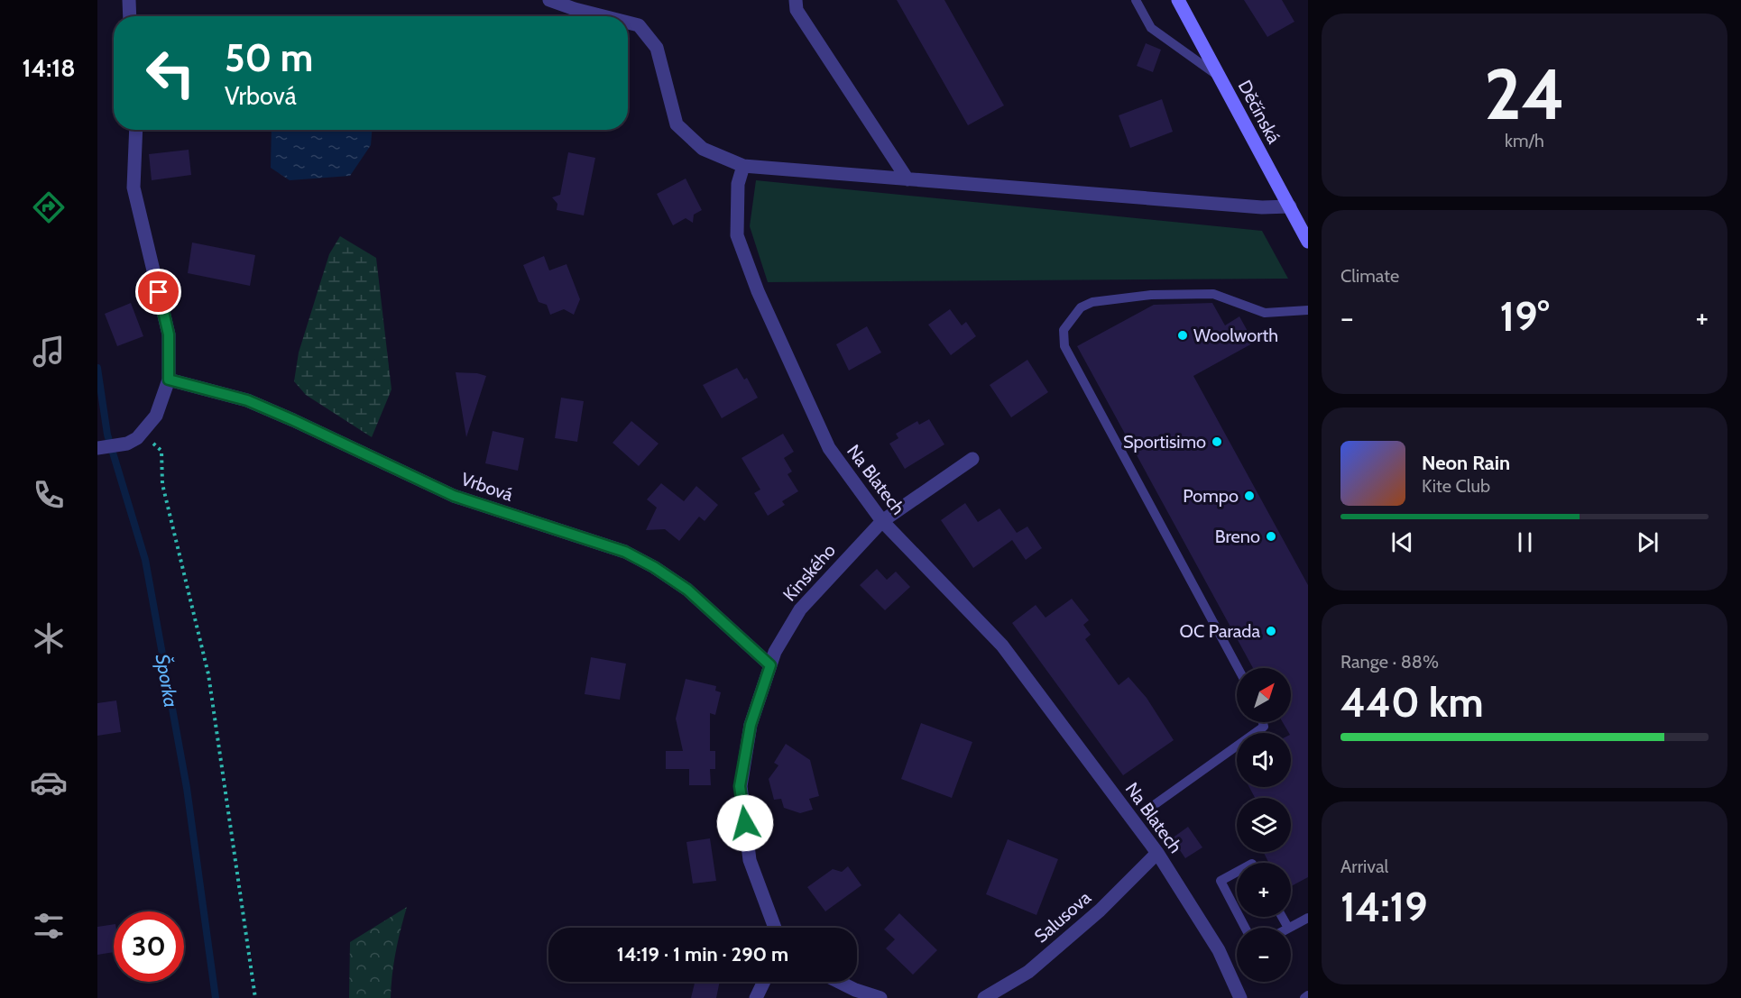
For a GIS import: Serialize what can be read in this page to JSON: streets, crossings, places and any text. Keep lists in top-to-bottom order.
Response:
{
  "streets": {
    "main road": ["Děčínská"],
    "street": [
      "Na Blatech",
      "Vrbová",
      "Kinského",
      "Salusova"
    ]
  },
  "crossings": [
    ["Na Blatech", "Kinského"],
    ["Na Blatech", "Salusova"],
    ["Vrbová", "Kinského"]
  ],
  "water": ["Šporka"],
  "places": [
    "Woolworth",
    "Sportisimo",
    "Pompo",
    "Breno",
    "OC Parada"
  ],
  "north": "top right",
  "page": {
    "tabs": "14:18",
    "tile": [
      ["24", "km/h"],
      "Climate",
      ["Range · 88%", "440 km"],
      ["Arrival", "14:19"]
    ],
    "turn": ["50 m", "Vrbová"],
    "heat": ["−", "19°", "+"],
    "song": ["Neon Rain", "Kite Club"],
    "map_buttons": ["+", "−"],
    "limit": "30",
    "trip": "14:19 · 1 min · 290 m"
  }
}
